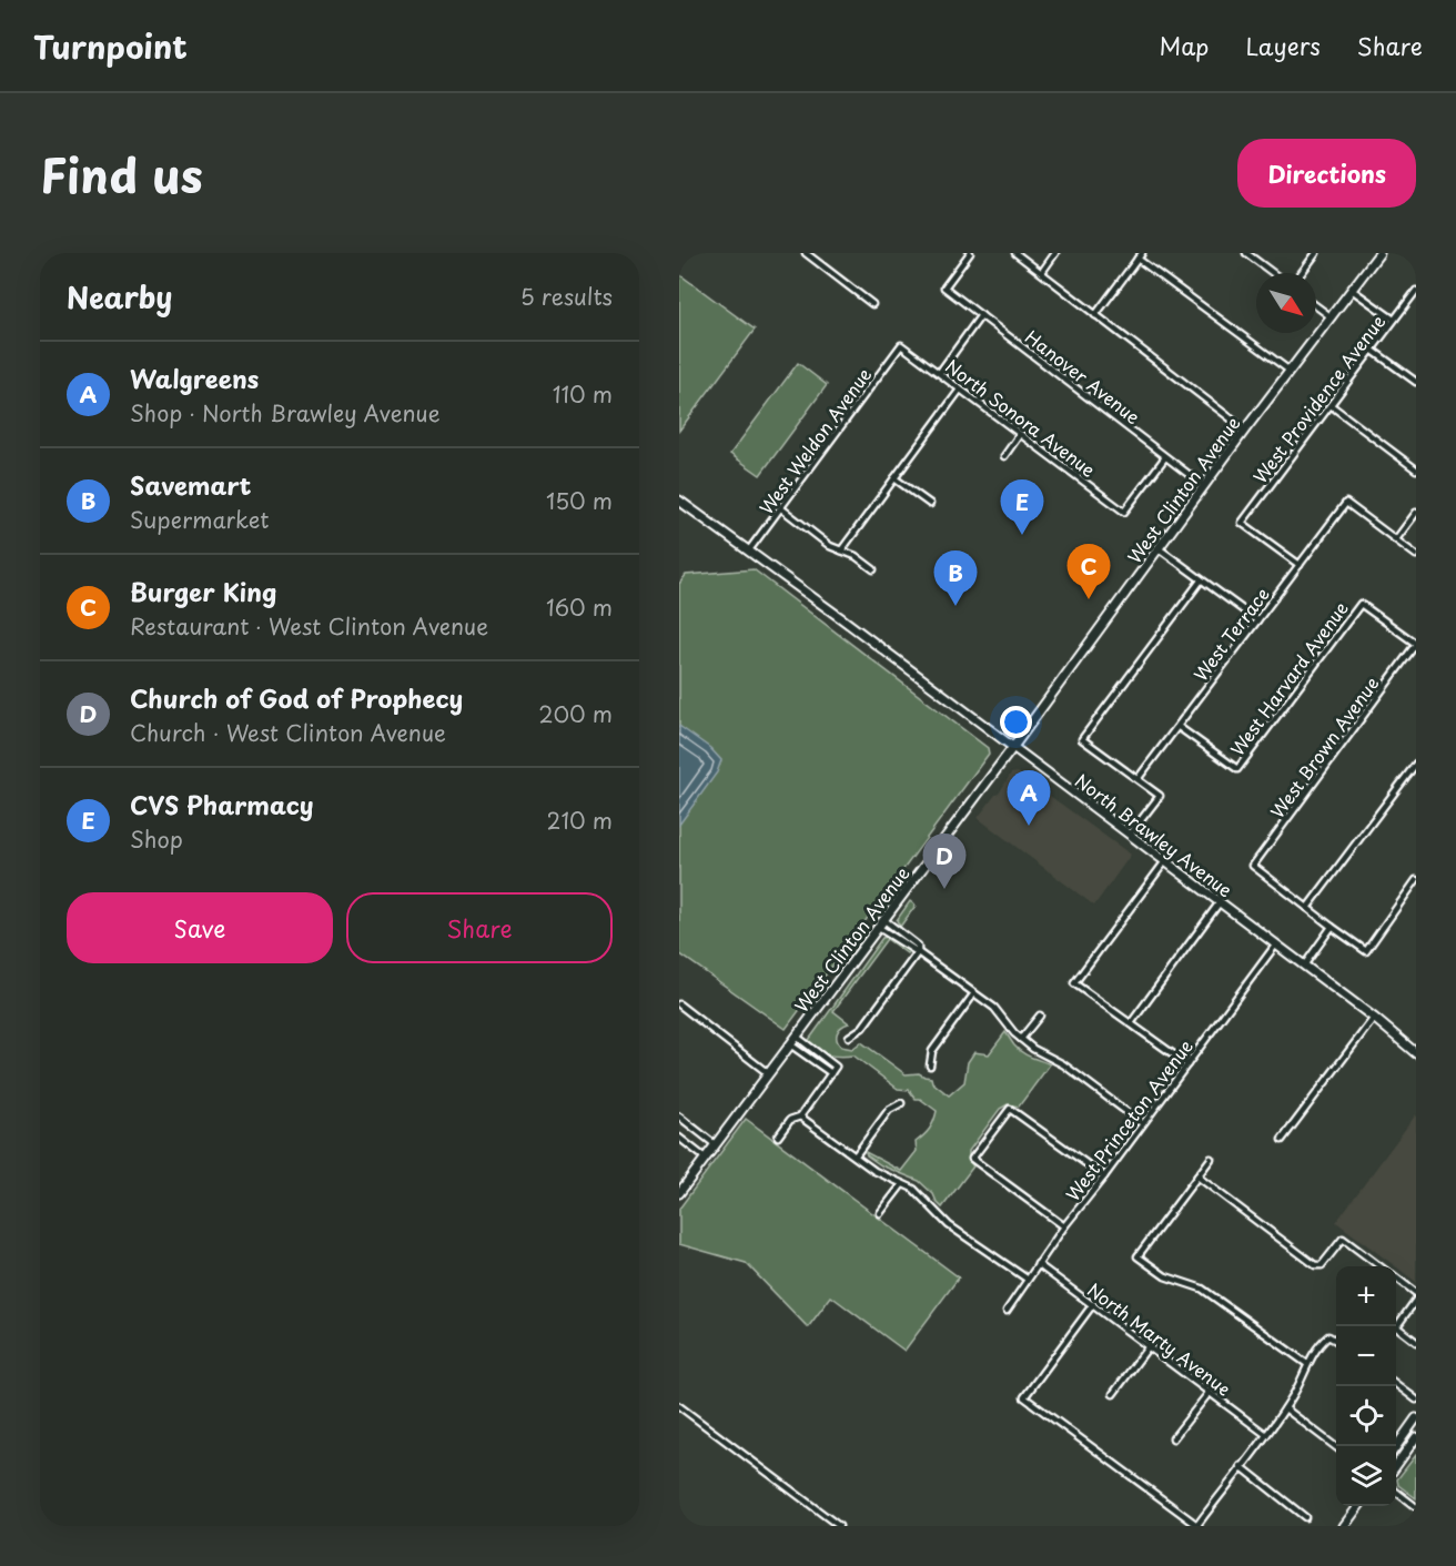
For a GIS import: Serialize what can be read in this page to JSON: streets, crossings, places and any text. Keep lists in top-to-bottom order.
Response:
{
  "streets": {
    "main road": ["West Clinton Avenue", "North Brawley Avenue"],
    "street": [
      "Hanover Avenue",
      "West Providence Avenue",
      "North Sonora Avenue",
      "West Weldon Avenue",
      "West Terrace",
      "West Harvard Avenue",
      "West Brown Avenue",
      "West Princeton Avenue",
      "North Marty Avenue"
    ]
  },
  "crossings": [
    ["Hanover Avenue", "North Sonora Avenue"],
    ["Hanover Avenue", "West Clinton Avenue"],
    ["West Providence Avenue", "West Terrace"],
    ["North Sonora Avenue", "West Weldon Avenue"],
    ["West Weldon Avenue", "North Brawley Avenue"],
    ["West Clinton Avenue", "North Brawley Avenue"],
    ["West Terrace", "West Harvard Avenue"],
    ["West Harvard Avenue", "West Brown Avenue"],
    ["North Brawley Avenue", "West Princeton Avenue"],
    ["West Princeton Avenue", "North Marty Avenue"]
  ],
  "north": "bottom right",
  "page": {
    "header": "Turnpoint",
    "nav": ["Map", "Layers", "Share"],
    "title": "Find us",
    "buttons": [
      "Directions",
      ["Save", "Share"]
    ],
    "heading": ["Nearby", "5 results"],
    "list": [
      {
        "mark": "A",
        "name": "Walgreens",
        "note": "Shop · North Brawley Avenue",
        "value": "110 m"
      },
      {
        "mark": "B",
        "name": "Savemart",
        "note": "Supermarket",
        "value": "150 m"
      },
      {
        "mark": "C",
        "name": "Burger King",
        "note": "Restaurant · West Clinton Avenue",
        "value": "160 m"
      },
      {
        "mark": "D",
        "name": "Church of God of Prophecy",
        "note": "Church · West Clinton Avenue",
        "value": "200 m"
      },
      {
        "mark": "E",
        "name": "CVS Pharmacy",
        "note": "Shop",
        "value": "210 m"
      }
    ],
    "pins": [
      "E",
      "C",
      "B",
      "A",
      "D"
    ],
    "map_buttons": ["+", "−"]
  }
}
